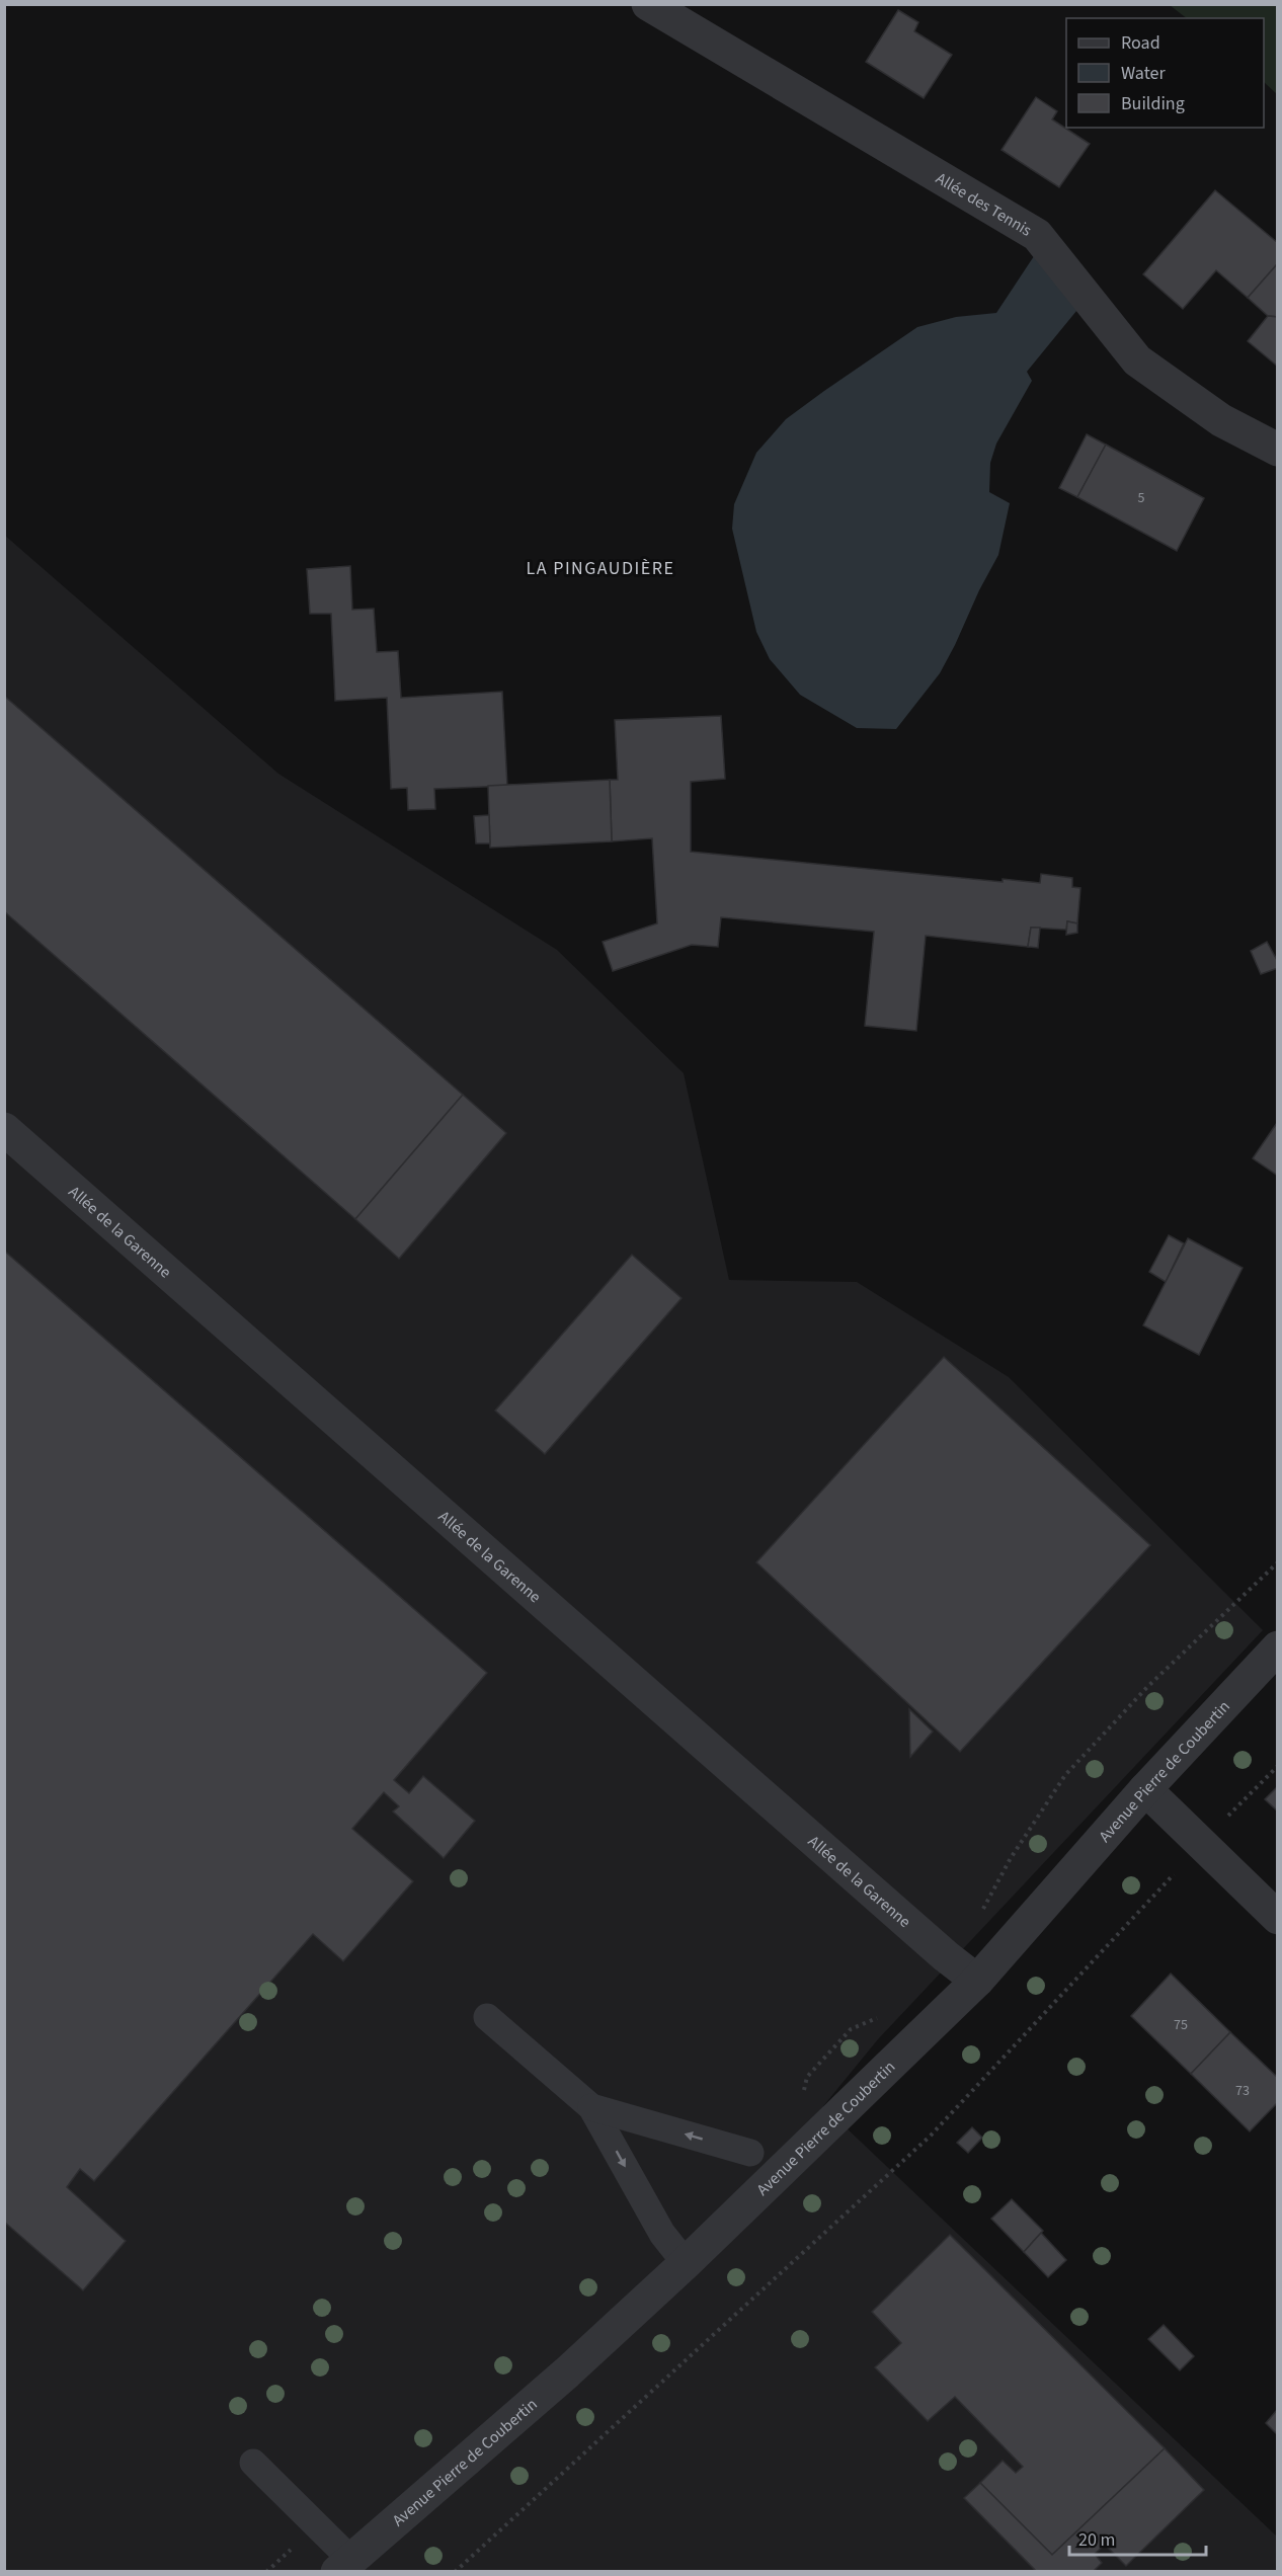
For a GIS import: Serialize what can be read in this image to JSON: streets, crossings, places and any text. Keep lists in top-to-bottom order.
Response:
{
  "streets": {
    "street": ["Allée des Tennis", "Allée de la Garenne", "Avenue Pierre de Coubertin"]
  },
  "crossings": [
    ["Allée de la Garenne", "Avenue Pierre de Coubertin"]
  ],
  "districts": ["LA PINGAUDIÈRE"],
  "house_numbers": ["5", "75", "73"],
  "legend": ["Road", "Water", "Building"],
  "scale_bar": "20 m"
}
